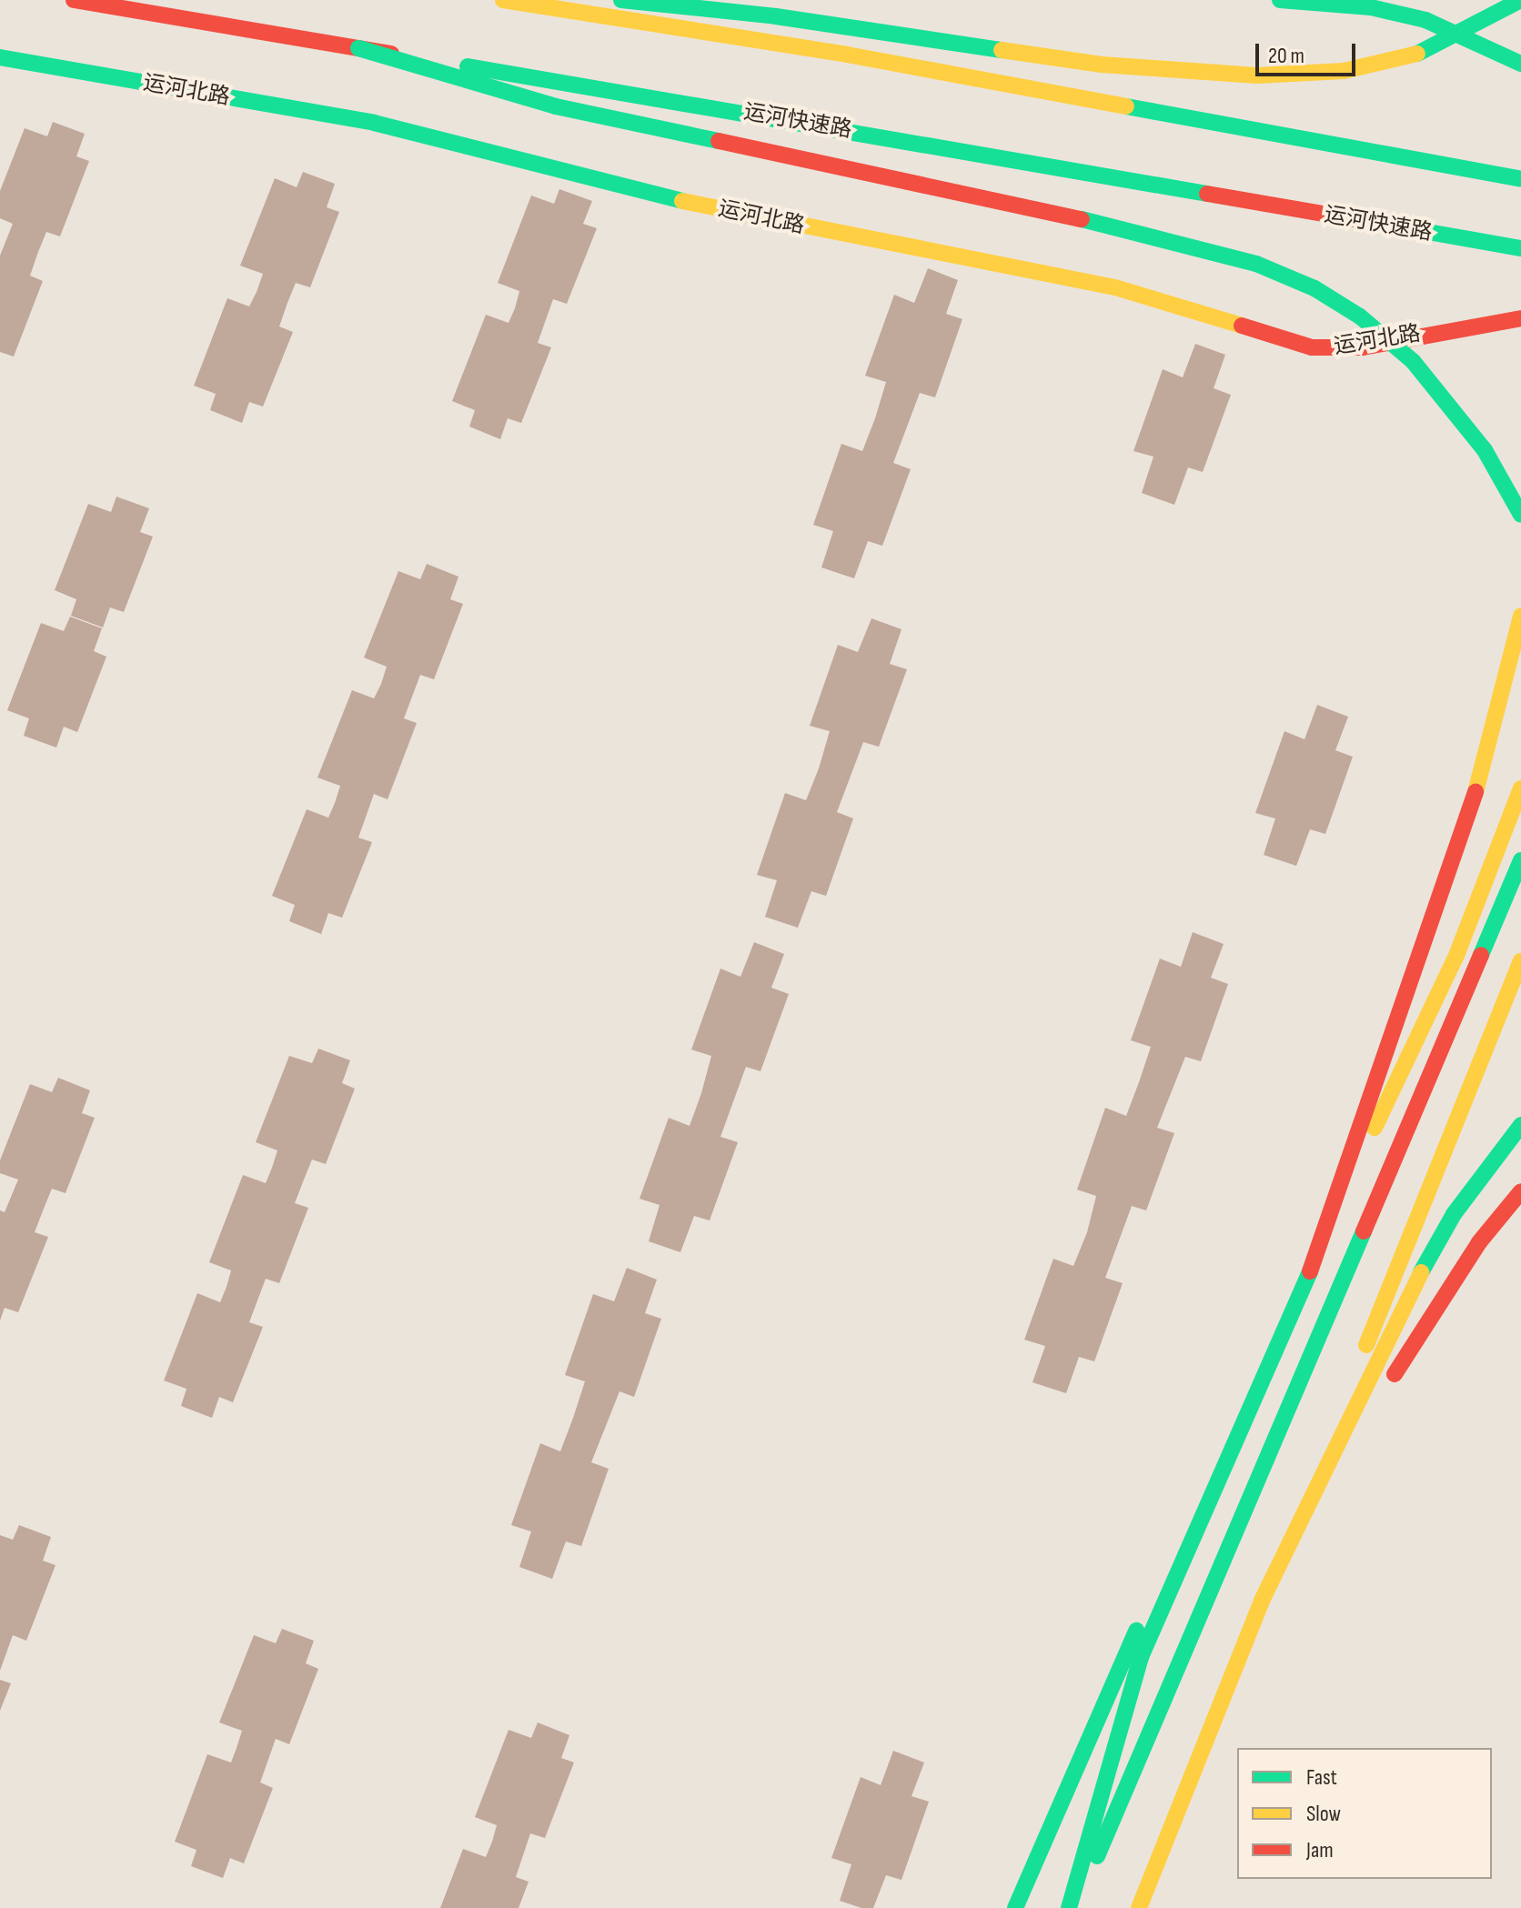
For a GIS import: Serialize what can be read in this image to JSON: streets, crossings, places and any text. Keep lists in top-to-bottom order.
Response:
{
  "streets": {
    "main road": ["运河北路", "运河快速路"]
  },
  "legend": ["Fast", "Slow", "Jam"],
  "scale_bar": "20 m"
}
